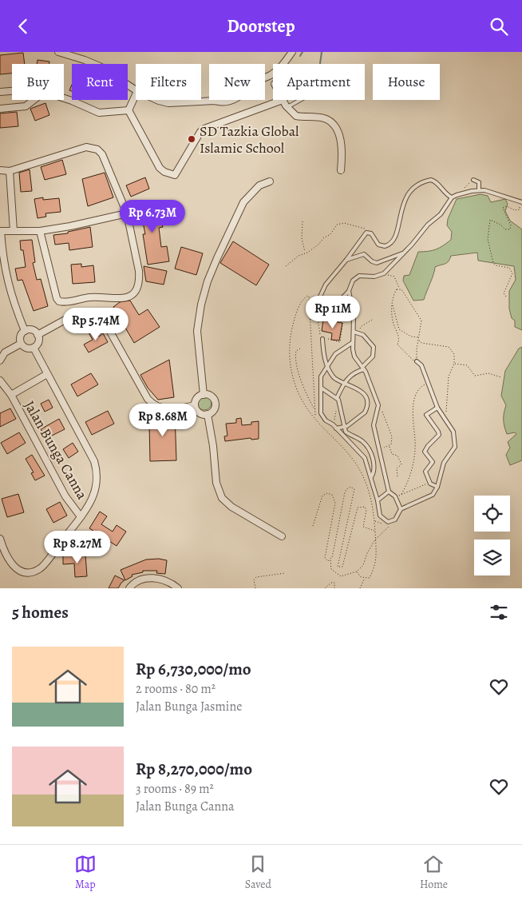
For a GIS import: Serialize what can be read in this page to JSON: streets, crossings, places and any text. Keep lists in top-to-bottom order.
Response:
{
  "streets": {
    "street": ["Jalan Bunga Canna"]
  },
  "places": ["SD Tazkia Global Islamic School"],
  "page": {
    "header": "Doorstep",
    "chip": [
      "Buy",
      "Rent",
      "Filters",
      "New",
      "Apartment",
      "House"
    ],
    "price": [
      "Rp 6.73M",
      "Rp 11M",
      "Rp 5.74M",
      "Rp 8.68M",
      "Rp 8.27M"
    ],
    "heading": "5 homes",
    "list": [
      {
        "name": "Rp 6,730,000/mo",
        "note": "2 rooms · 80 m² · Jalan Bunga Jasmine"
      },
      {
        "name": "Rp 8,270,000/mo",
        "note": "3 rooms · 89 m² · Jalan Bunga Canna"
      }
    ],
    "tabs": ["Map", "Saved", "Home"]
  }
}
